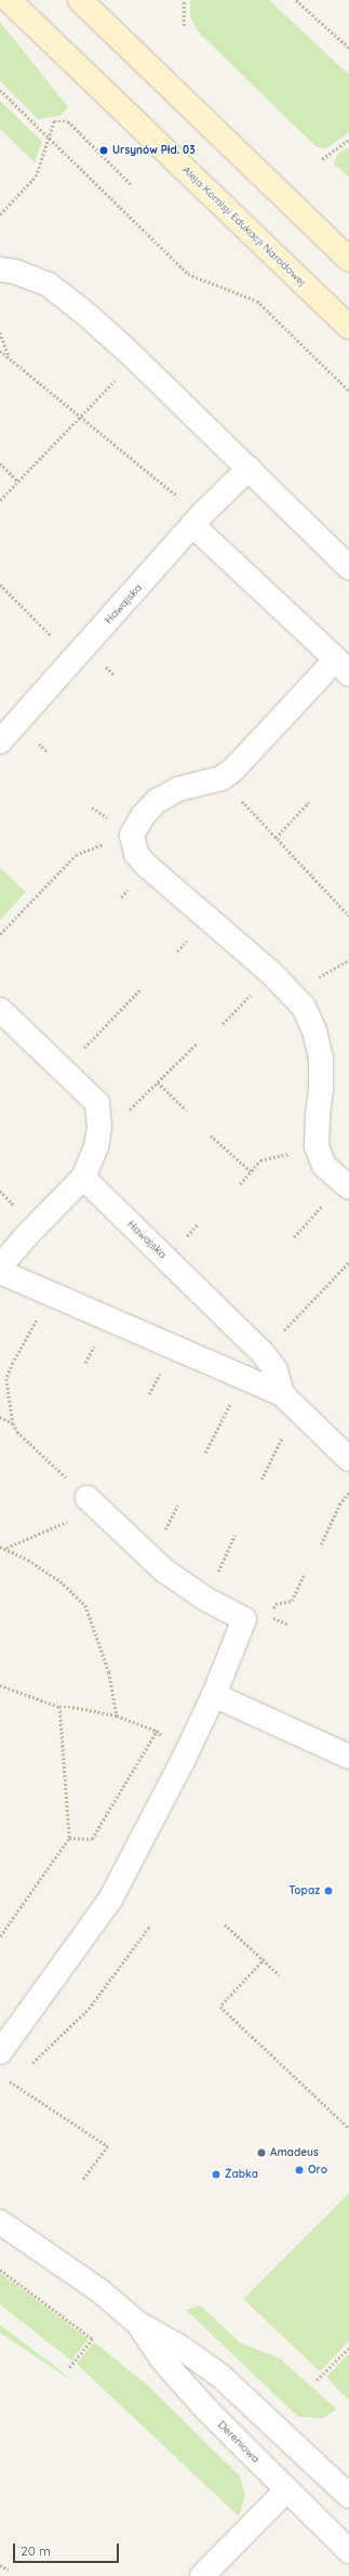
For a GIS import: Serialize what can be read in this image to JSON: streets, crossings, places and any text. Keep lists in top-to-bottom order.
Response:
{
  "streets": {
    "main road": ["Aleja Komisji Edukacji Narodowej"],
    "street": ["Hawajska", "Dereniowa"]
  },
  "places": [
    "Ursynów Płd. 03",
    "Topaz",
    "Amadeus",
    "Oro",
    "Żabka"
  ],
  "scale_bar": "20 m"
}
